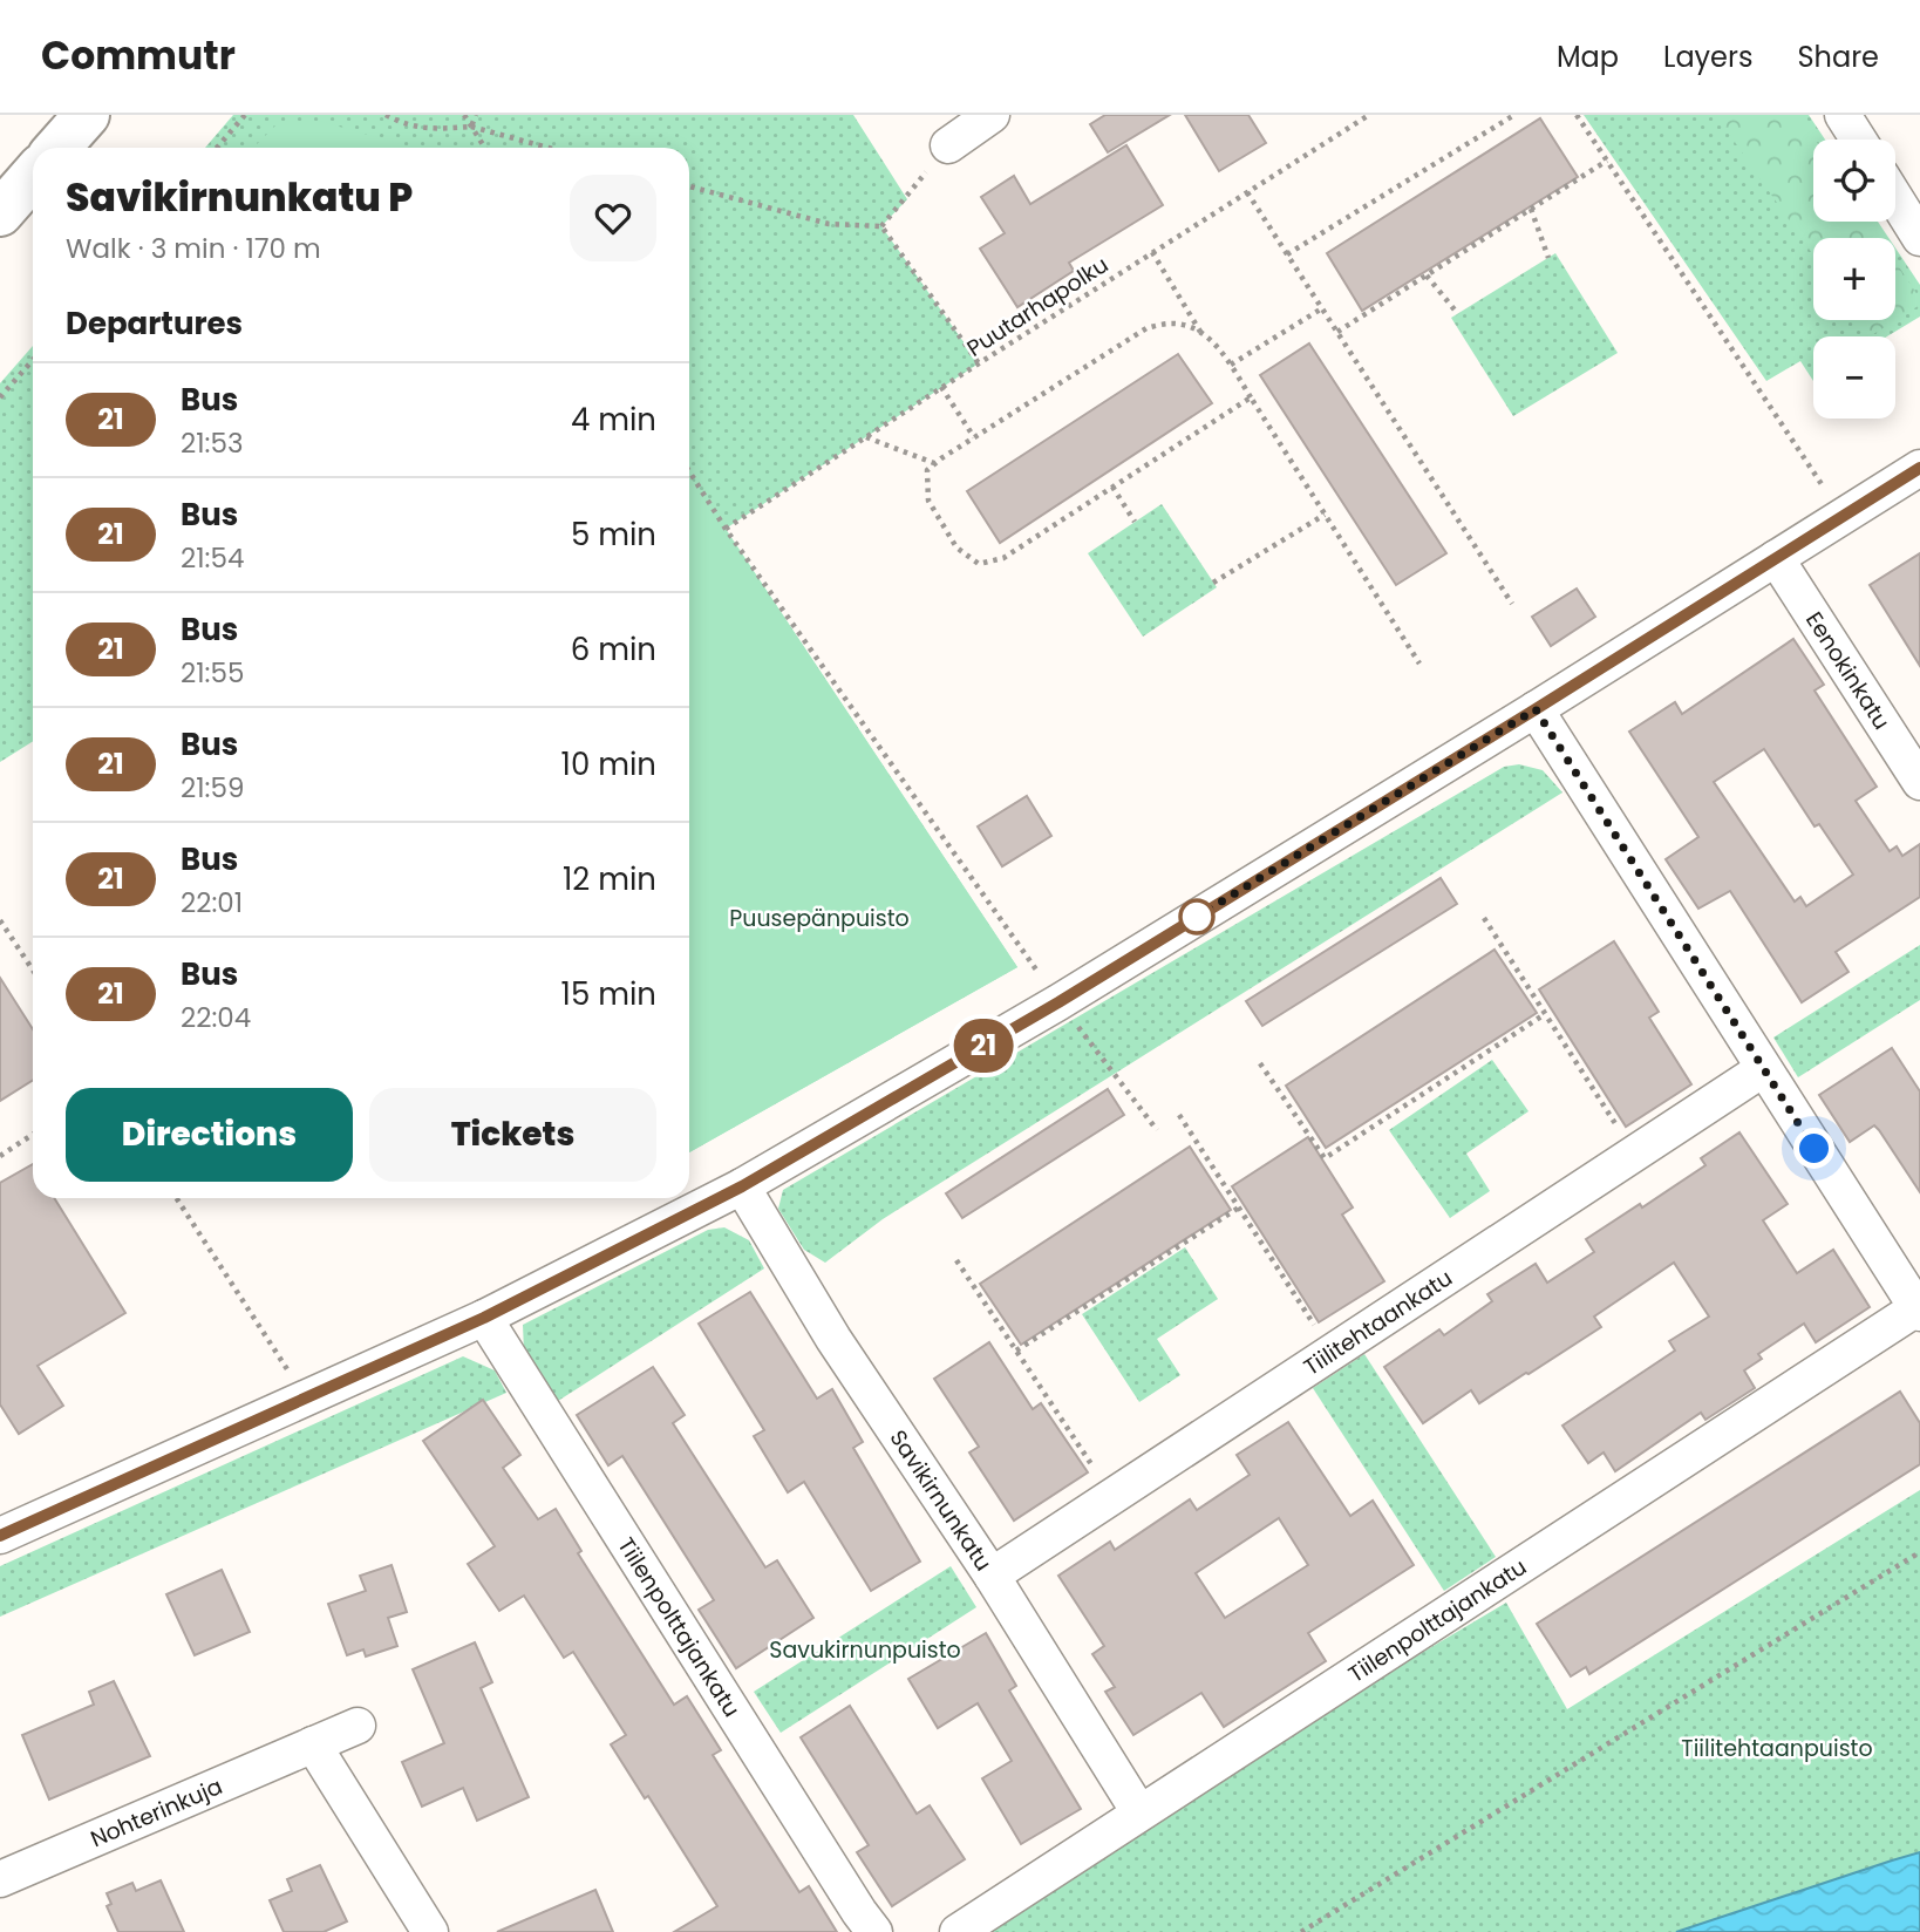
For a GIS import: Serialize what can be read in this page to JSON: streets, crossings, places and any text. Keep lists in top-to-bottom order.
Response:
{
  "streets": {
    "street": [
      "Eenokinkatu",
      "Tiilitehtaankatu",
      "Savikirnunkatu",
      "Tiilenpolttajankatu",
      "Nohterinkuja"
    ],
    "path": ["Puutarhapolku"]
  },
  "crossings": [
    ["Tiilitehtaankatu", "Savikirnunkatu"],
    ["Savikirnunkatu", "Tiilenpolttajankatu"]
  ],
  "parks": ["Puusepänpuisto", "Savukirnunpuisto", "Tiilitehtaanpuisto"],
  "lines": ["bus line 21"],
  "page": {
    "header": "Commutr",
    "nav": ["Map", "Layers", "Share"],
    "on_map": "21",
    "map_buttons": ["+", "−"],
    "heading": [
      ["Savikirnunkatu P", "Walk · 3 min · 170 m"],
      "Departures"
    ],
    "list": [
      {
        "mark": "21",
        "name": "Bus",
        "note": "21:53",
        "value": "4 min"
      },
      {
        "mark": "21",
        "name": "Bus",
        "note": "21:54",
        "value": "5 min"
      },
      {
        "mark": "21",
        "name": "Bus",
        "note": "21:55",
        "value": "6 min"
      },
      {
        "mark": "21",
        "name": "Bus",
        "note": "21:59",
        "value": "10 min"
      },
      {
        "mark": "21",
        "name": "Bus",
        "note": "22:01",
        "value": "12 min"
      },
      {
        "mark": "21",
        "name": "Bus",
        "note": "22:04",
        "value": "15 min"
      }
    ],
    "buttons": ["Directions", "Tickets"]
  }
}
